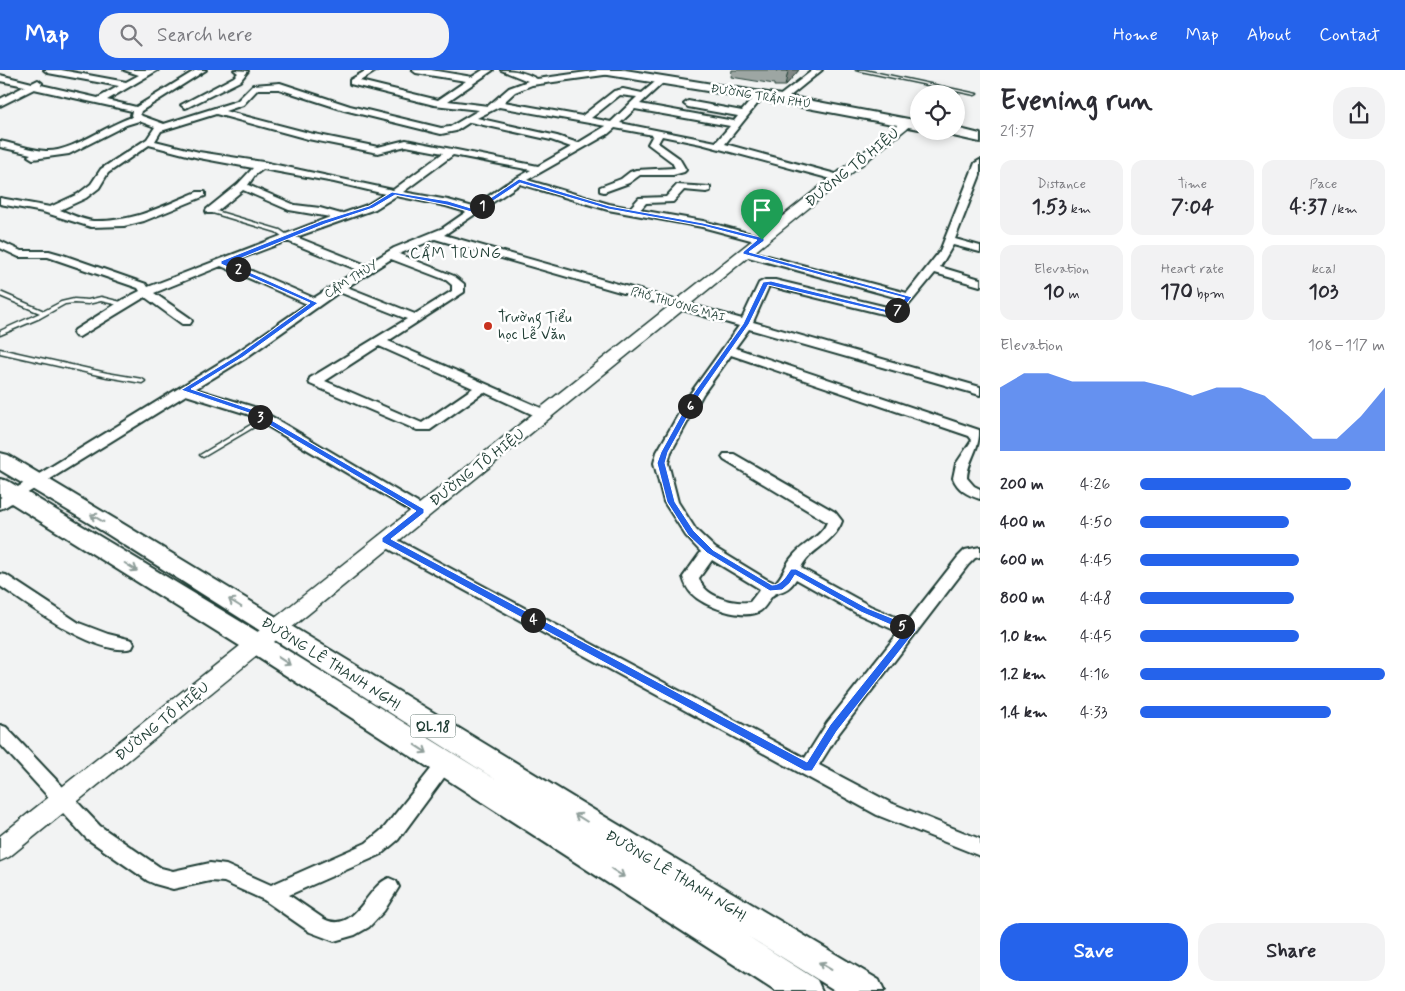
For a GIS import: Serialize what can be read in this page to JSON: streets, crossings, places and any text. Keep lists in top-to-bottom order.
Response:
{
  "streets": {
    "highway": ["ĐƯỜNG LÊ THANH NGHỊ", "QL.18"],
    "main road": ["ĐƯỜNG TRẦN PHÚ"],
    "street": ["ĐƯỜNG TÔ HIỆU", "CẨM THỦY", "PHỐ THƯƠNG MẠI"]
  },
  "crossings": [
    ["ĐƯỜNG TRẦN PHÚ", "CẨM THỦY"],
    ["ĐƯỜNG TÔ HIỆU", "PHỐ THƯƠNG MẠI"],
    ["ĐƯỜNG TÔ HIỆU", "ĐƯỜNG LÊ THANH NGHỊ"],
    ["CẨM THỦY", "PHỐ THƯƠNG MẠI"],
    ["CẨM THỦY", "ĐƯỜNG LÊ THANH NGHỊ"]
  ],
  "districts": ["CẨM TRUNG"],
  "places": ["Trường Tiểu học Lễ Văn"],
  "page": {
    "header": "Map",
    "search": "Search here",
    "nav": [
      "Home",
      "Map",
      "About",
      "Contact"
    ],
    "heading": ["Evening run", "21:37"],
    "stats": [
      ["Distance", "1.53 km"],
      ["Time", "7:04"],
      ["Pace", "4:37 /km"],
      ["Elevation", "10 m"],
      ["Heart rate", "170 bpm"],
      ["kcal", "103"]
    ],
    "pins": [
      "1",
      "2",
      "7",
      "6",
      "3",
      "4",
      "5"
    ],
    "chart": ["Elevation", "108–117 m"],
    "list": [
      {
        "name": "200 m",
        "note": "4:26"
      },
      {
        "name": "400 m",
        "note": "4:50"
      },
      {
        "name": "600 m",
        "note": "4:45"
      },
      {
        "name": "800 m",
        "note": "4:48"
      },
      {
        "name": "1.0 km",
        "note": "4:45"
      },
      {
        "name": "1.2 km",
        "note": "4:16"
      },
      {
        "name": "1.4 km",
        "note": "4:33"
      }
    ],
    "buttons": ["Save", "Share"]
  }
}
